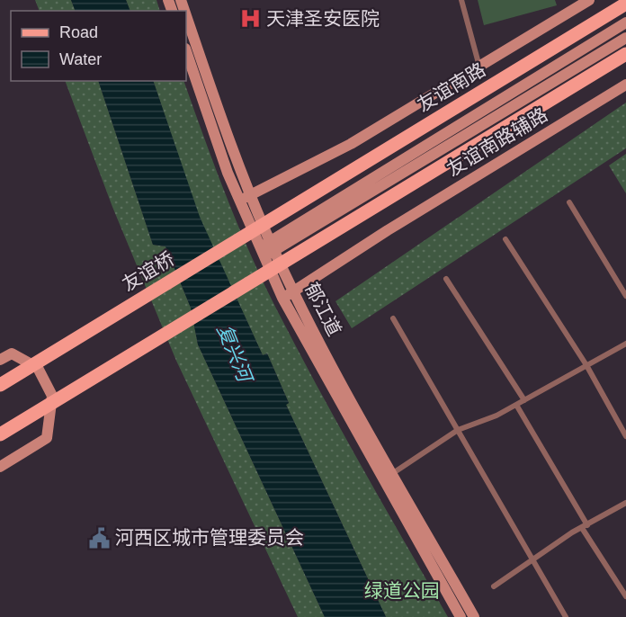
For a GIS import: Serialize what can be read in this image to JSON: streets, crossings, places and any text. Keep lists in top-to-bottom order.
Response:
{
  "streets": {
    "main road": ["友谊南路", "友谊桥"],
    "street": ["友谊南路辅路", "郁江道"]
  },
  "crossings": [
    ["友谊南路", "友谊桥"],
    ["友谊南路辅路", "郁江道"]
  ],
  "water": ["复兴河"],
  "parks": ["绿道公园"],
  "places": {
    "hospital": ["天津圣安医院"],
    "public building": ["河西区城市管理委员会"]
  },
  "legend": ["Road", "Water"]
}
